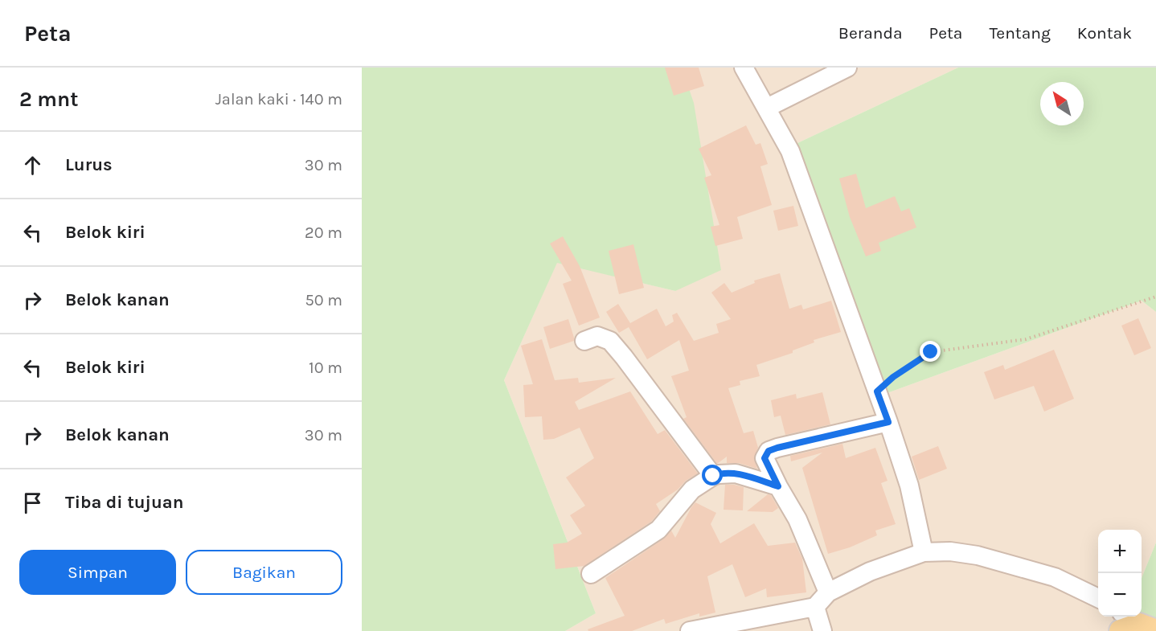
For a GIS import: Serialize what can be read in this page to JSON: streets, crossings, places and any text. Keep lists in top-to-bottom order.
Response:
{
  "north": "top left",
  "page": {
    "header": "Peta",
    "nav": [
      "Beranda",
      "Peta",
      "Tentang",
      "Kontak"
    ],
    "heading": ["2 mnt", "Jalan kaki · 140 m"],
    "list": [
      ["Lurus", "30 m"],
      ["Belok kiri", "20 m"],
      ["Belok kanan", "50 m"],
      ["Belok kiri", "10 m"],
      ["Belok kanan", "30 m"],
      "Tiba di tujuan"
    ],
    "map_buttons": ["+", "−"],
    "buttons": ["Simpan", "Bagikan"]
  }
}
